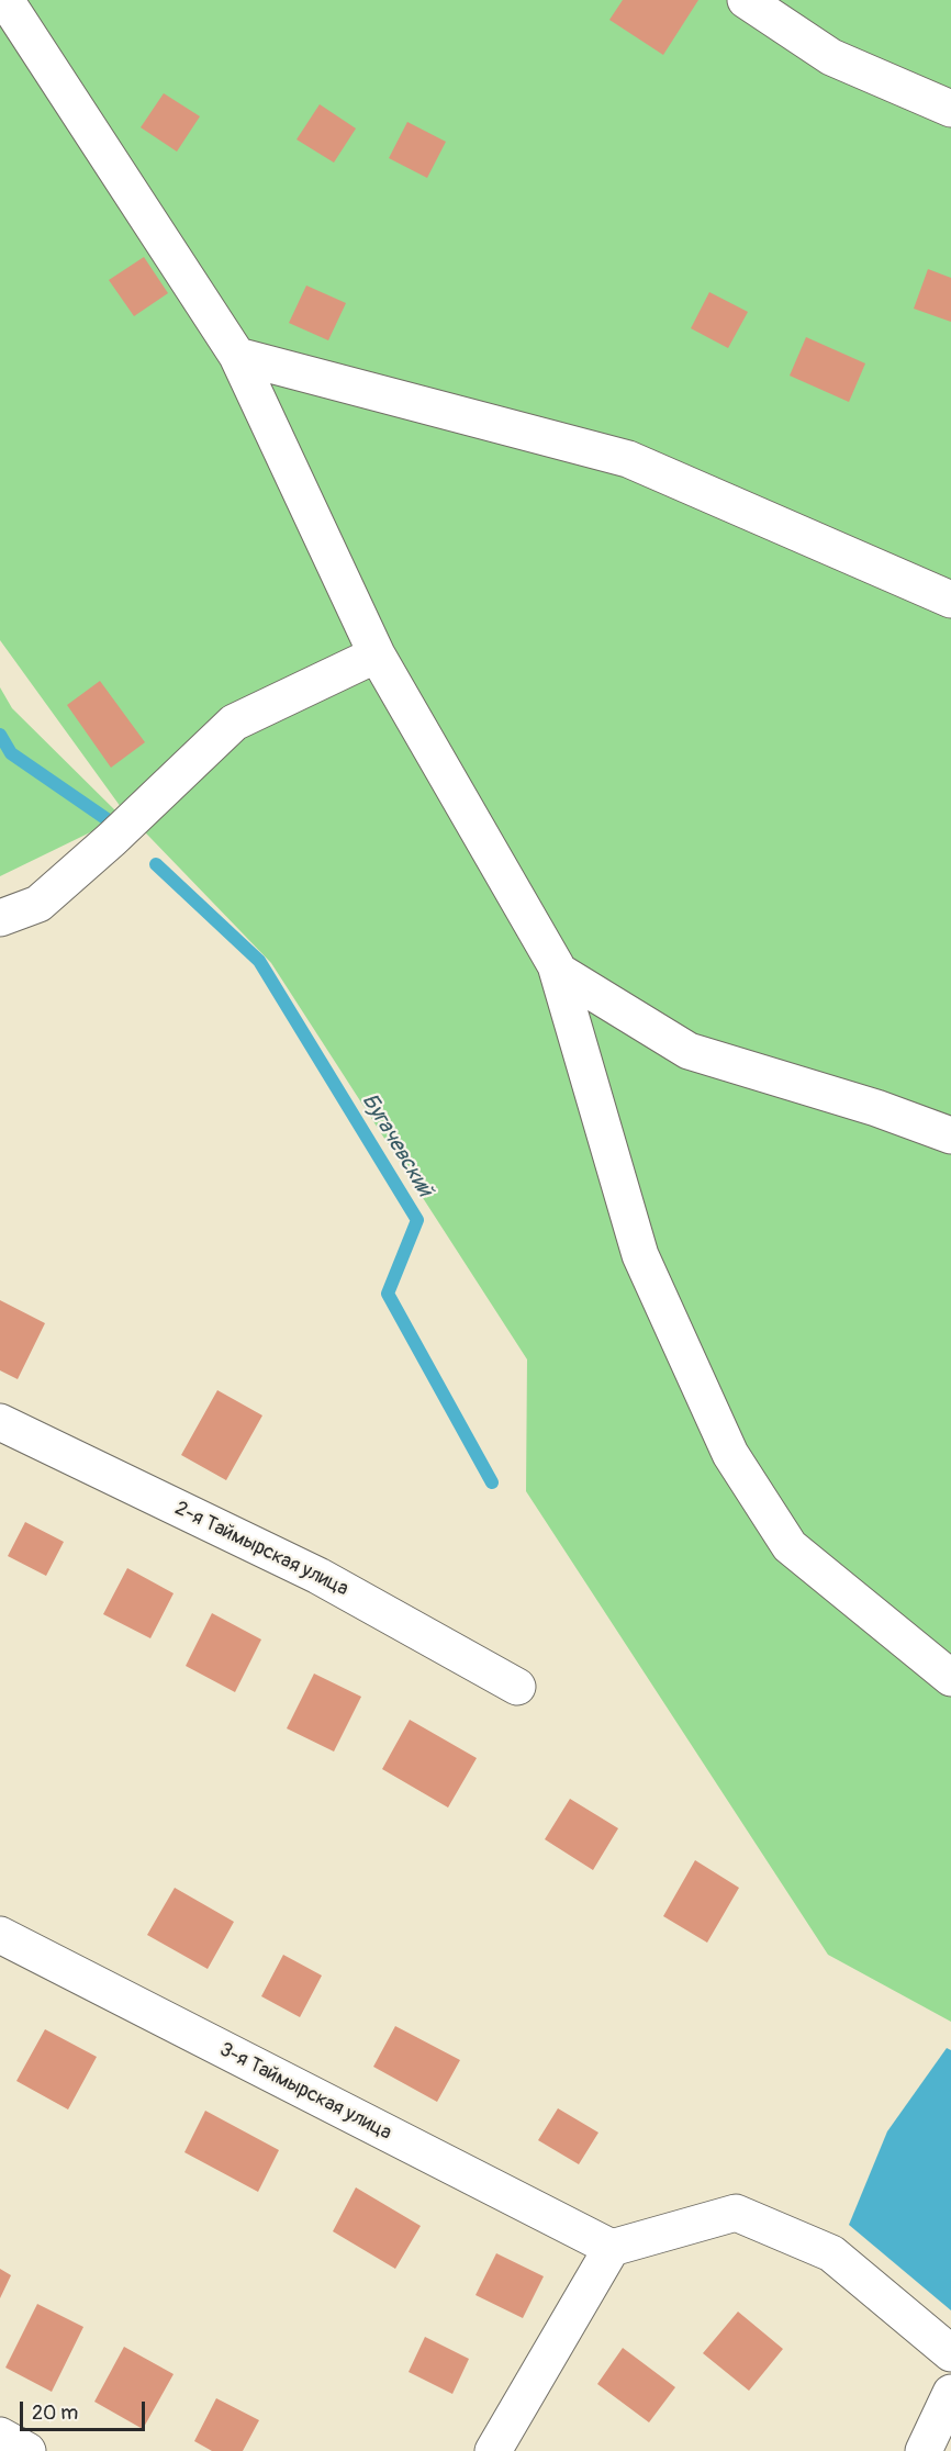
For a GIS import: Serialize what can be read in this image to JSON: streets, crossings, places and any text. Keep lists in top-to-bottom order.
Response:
{
  "streets": {
    "street": ["2-я Таймырская улица", "3-я Таймырская улица"]
  },
  "water": ["Бугачевский"],
  "scale_bar": "20 m"
}
